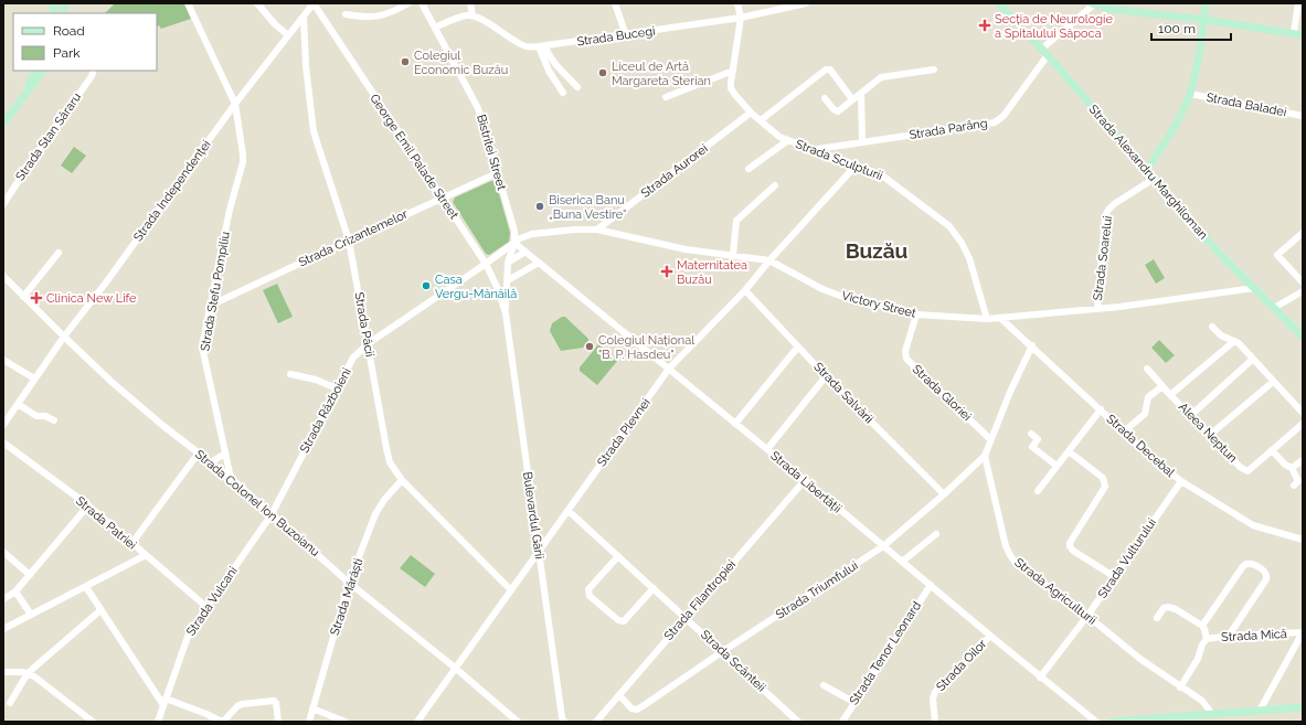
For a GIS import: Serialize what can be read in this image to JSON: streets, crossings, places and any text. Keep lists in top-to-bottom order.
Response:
{
  "streets": {
    "main road": ["Strada Alexandru Marghiloman"],
    "street": [
      "Strada Bucegi",
      "Strada Baladei",
      "Strada Parâng",
      "Strada Stan Săraru",
      "Bistritei Street",
      "George Emil Palade Street",
      "Strada Sculpturii",
      "Strada Aurorei",
      "Strada Independenței",
      "Strada Crizantemelor",
      "Strada Soarelui",
      "Strada Stefu Pompiliu",
      "Victory Street",
      "Strada Păcii",
      "Strada Salvării",
      "Strada Gloriei",
      "Strada Războieni",
      "Strada Plevnei",
      "Aleea Neptun",
      "Strada Decebal",
      "Strada Libertății",
      "Strada Colonel Ion Buzoianu",
      "Bulevardul Gării",
      "Strada Patriei",
      "Strada Vulturului",
      "Strada Triumfului",
      "Strada Agriculturii",
      "Strada Mărăști",
      "Strada Filantropiei",
      "Strada Vulcani",
      "Strada Mică",
      "Strada Tenor Leonard",
      "Strada Scânteii",
      "Strada Oilor"
    ]
  },
  "crossings": [
    ["Strada Bucegi", "Strada Sculpturii"],
    ["Strada Parâng", "Strada Sculpturii"],
    ["Strada Parâng", "Strada Alexandru Marghiloman"],
    ["Bistritei Street", "George Emil Palade Street"],
    ["Bistritei Street", "Strada Crizantemelor"],
    ["Bistritei Street", "Victory Street"],
    ["Bistritei Street", "Strada Libertății"],
    ["Bistritei Street", "Bulevardul Gării"],
    ["George Emil Palade Street", "Strada Independenței"],
    ["George Emil Palade Street", "Strada Crizantemelor"],
    ["George Emil Palade Street", "Victory Street"],
    ["George Emil Palade Street", "Strada Războieni"],
    ["George Emil Palade Street", "Bulevardul Gării"],
    ["Strada Sculpturii", "Strada Aurorei"],
    ["Strada Sculpturii", "Victory Street"],
    ["Strada Sculpturii", "Strada Plevnei"],
    ["Strada Aurorei", "Victory Street"],
    ["Strada Alexandru Marghiloman", "Strada Soarelui"],
    ["Strada Alexandru Marghiloman", "Victory Street"],
    ["Strada Independenței", "Strada Stefu Pompiliu"],
    ["Strada Independenței", "Strada Păcii"],
    ["Strada Independenței", "Strada Colonel Ion Buzoianu"],
    ["Strada Crizantemelor", "Strada Stefu Pompiliu"],
    ["Strada Crizantemelor", "Strada Păcii"],
    ["Strada Soarelui", "Victory Street"],
    ["Strada Stefu Pompiliu", "Strada Colonel Ion Buzoianu"],
    ["Victory Street", "Strada Gloriei"],
    ["Victory Street", "Strada Războieni"],
    ["Victory Street", "Strada Plevnei"],
    ["Victory Street", "Strada Decebal"],
    ["Victory Street", "Strada Libertății"],
    ["Strada Păcii", "Strada Războieni"],
    ["Strada Păcii", "Strada Plevnei"],
    ["Strada Păcii", "Strada Mărăști"],
    ["Strada Salvării", "Strada Plevnei"],
    ["Strada Salvării", "Strada Triumfului"],
    ["Strada Războieni", "Strada Colonel Ion Buzoianu"],
    ["Strada Războieni", "Strada Vulcani"],
    ["Strada Plevnei", "Strada Libertății"],
    ["Strada Plevnei", "Strada Colonel Ion Buzoianu"],
    ["Strada Plevnei", "Bulevardul Gării"],
    ["Strada Plevnei", "Strada Scânteii"],
    ["Strada Decebal", "Strada Vulturului"],
    ["Strada Libertății", "Strada Vulturului"],
    ["Strada Libertății", "Strada Triumfului"],
    ["Strada Libertății", "Strada Filantropiei"],
    ["Strada Libertății", "Strada Tenor Leonard"],
    ["Strada Libertății", "Strada Oilor"],
    ["Strada Colonel Ion Buzoianu", "Strada Mărăști"],
    ["Strada Colonel Ion Buzoianu", "Strada Vulcani"],
    ["Strada Patriei", "Strada Vulcani"],
    ["Strada Vulturului", "Strada Agriculturii"],
    ["Strada Triumfului", "Strada Agriculturii"],
    ["Strada Triumfului", "Strada Filantropiei"],
    ["Strada Triumfului", "Strada Scânteii"],
    ["Strada Filantropiei", "Strada Scânteii"]
  ],
  "districts": ["Buzău"],
  "places": {
    "health": ["Secția de Neurologie a Spitalului Săpoca", "Maternitatea Buzău", "Clinica New Life"],
    "other": [
      "Colegiul Economic Buzău",
      "Liceul de Artă Margareta Sterian",
      "Biserica Banu „Buna Vestire”",
      "Casa Vergu-Mănăilă",
      "Colegiul Național \"B. P. Hasdeu\""
    ]
  },
  "legend": ["Road", "Park"],
  "scale_bar": "100 m"
}
